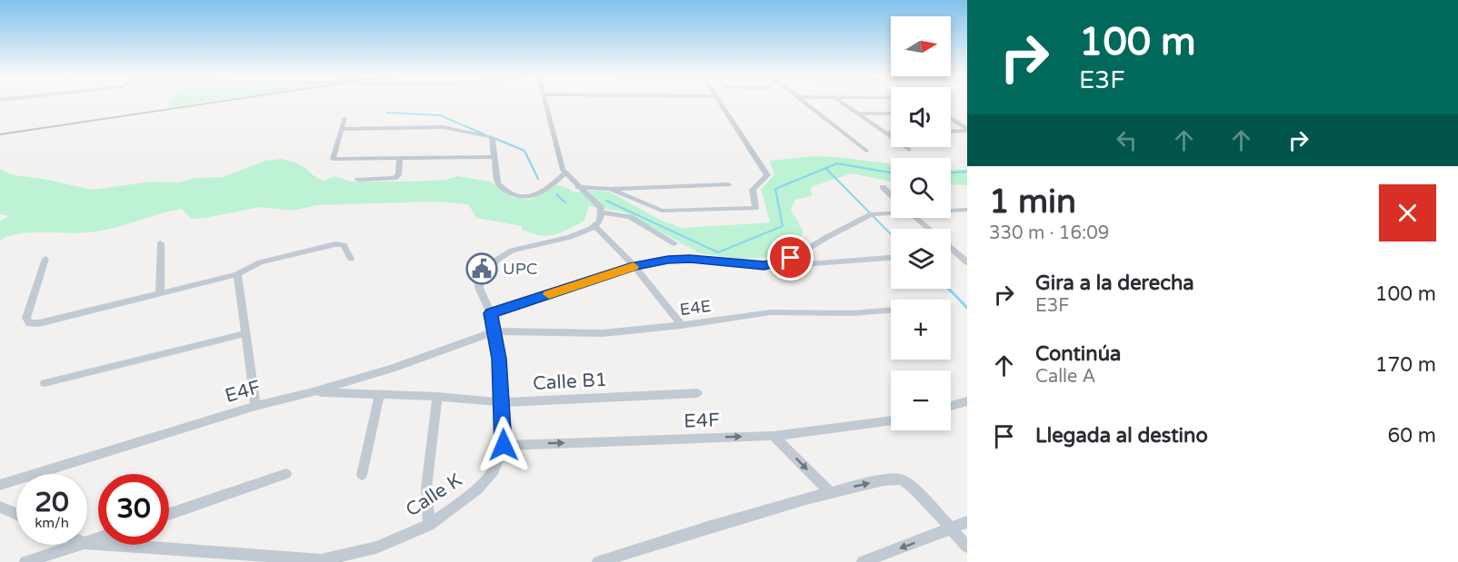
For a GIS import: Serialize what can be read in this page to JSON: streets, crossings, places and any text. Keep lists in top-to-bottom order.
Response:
{
  "streets": {
    "street": [
      "E4E",
      "Calle B1",
      "E4F",
      "Calle K"
    ]
  },
  "crossings": [
    ["E4E", "E4F"],
    ["E4E", "Calle K"],
    ["Calle B1", "E4F"],
    ["Calle B1", "Calle K"],
    ["E4F", "Calle K"]
  ],
  "places": {
    "public building": ["UPC"]
  },
  "north": "right",
  "page": {
    "turn": ["100 m", "E3F"],
    "map_buttons": ["+", "−"],
    "heading": ["1 min", "330 m · 16:09"],
    "list": [
      {
        "name": "Gira a la derecha",
        "note": "E3F",
        "value": "100 m"
      },
      {
        "name": "Continúa",
        "note": "Calle A",
        "value": "170 m"
      },
      {
        "name": "Llegada al destino",
        "value": "60 m"
      }
    ],
    "speed": "20 km/h",
    "limit": "30"
  }
}
